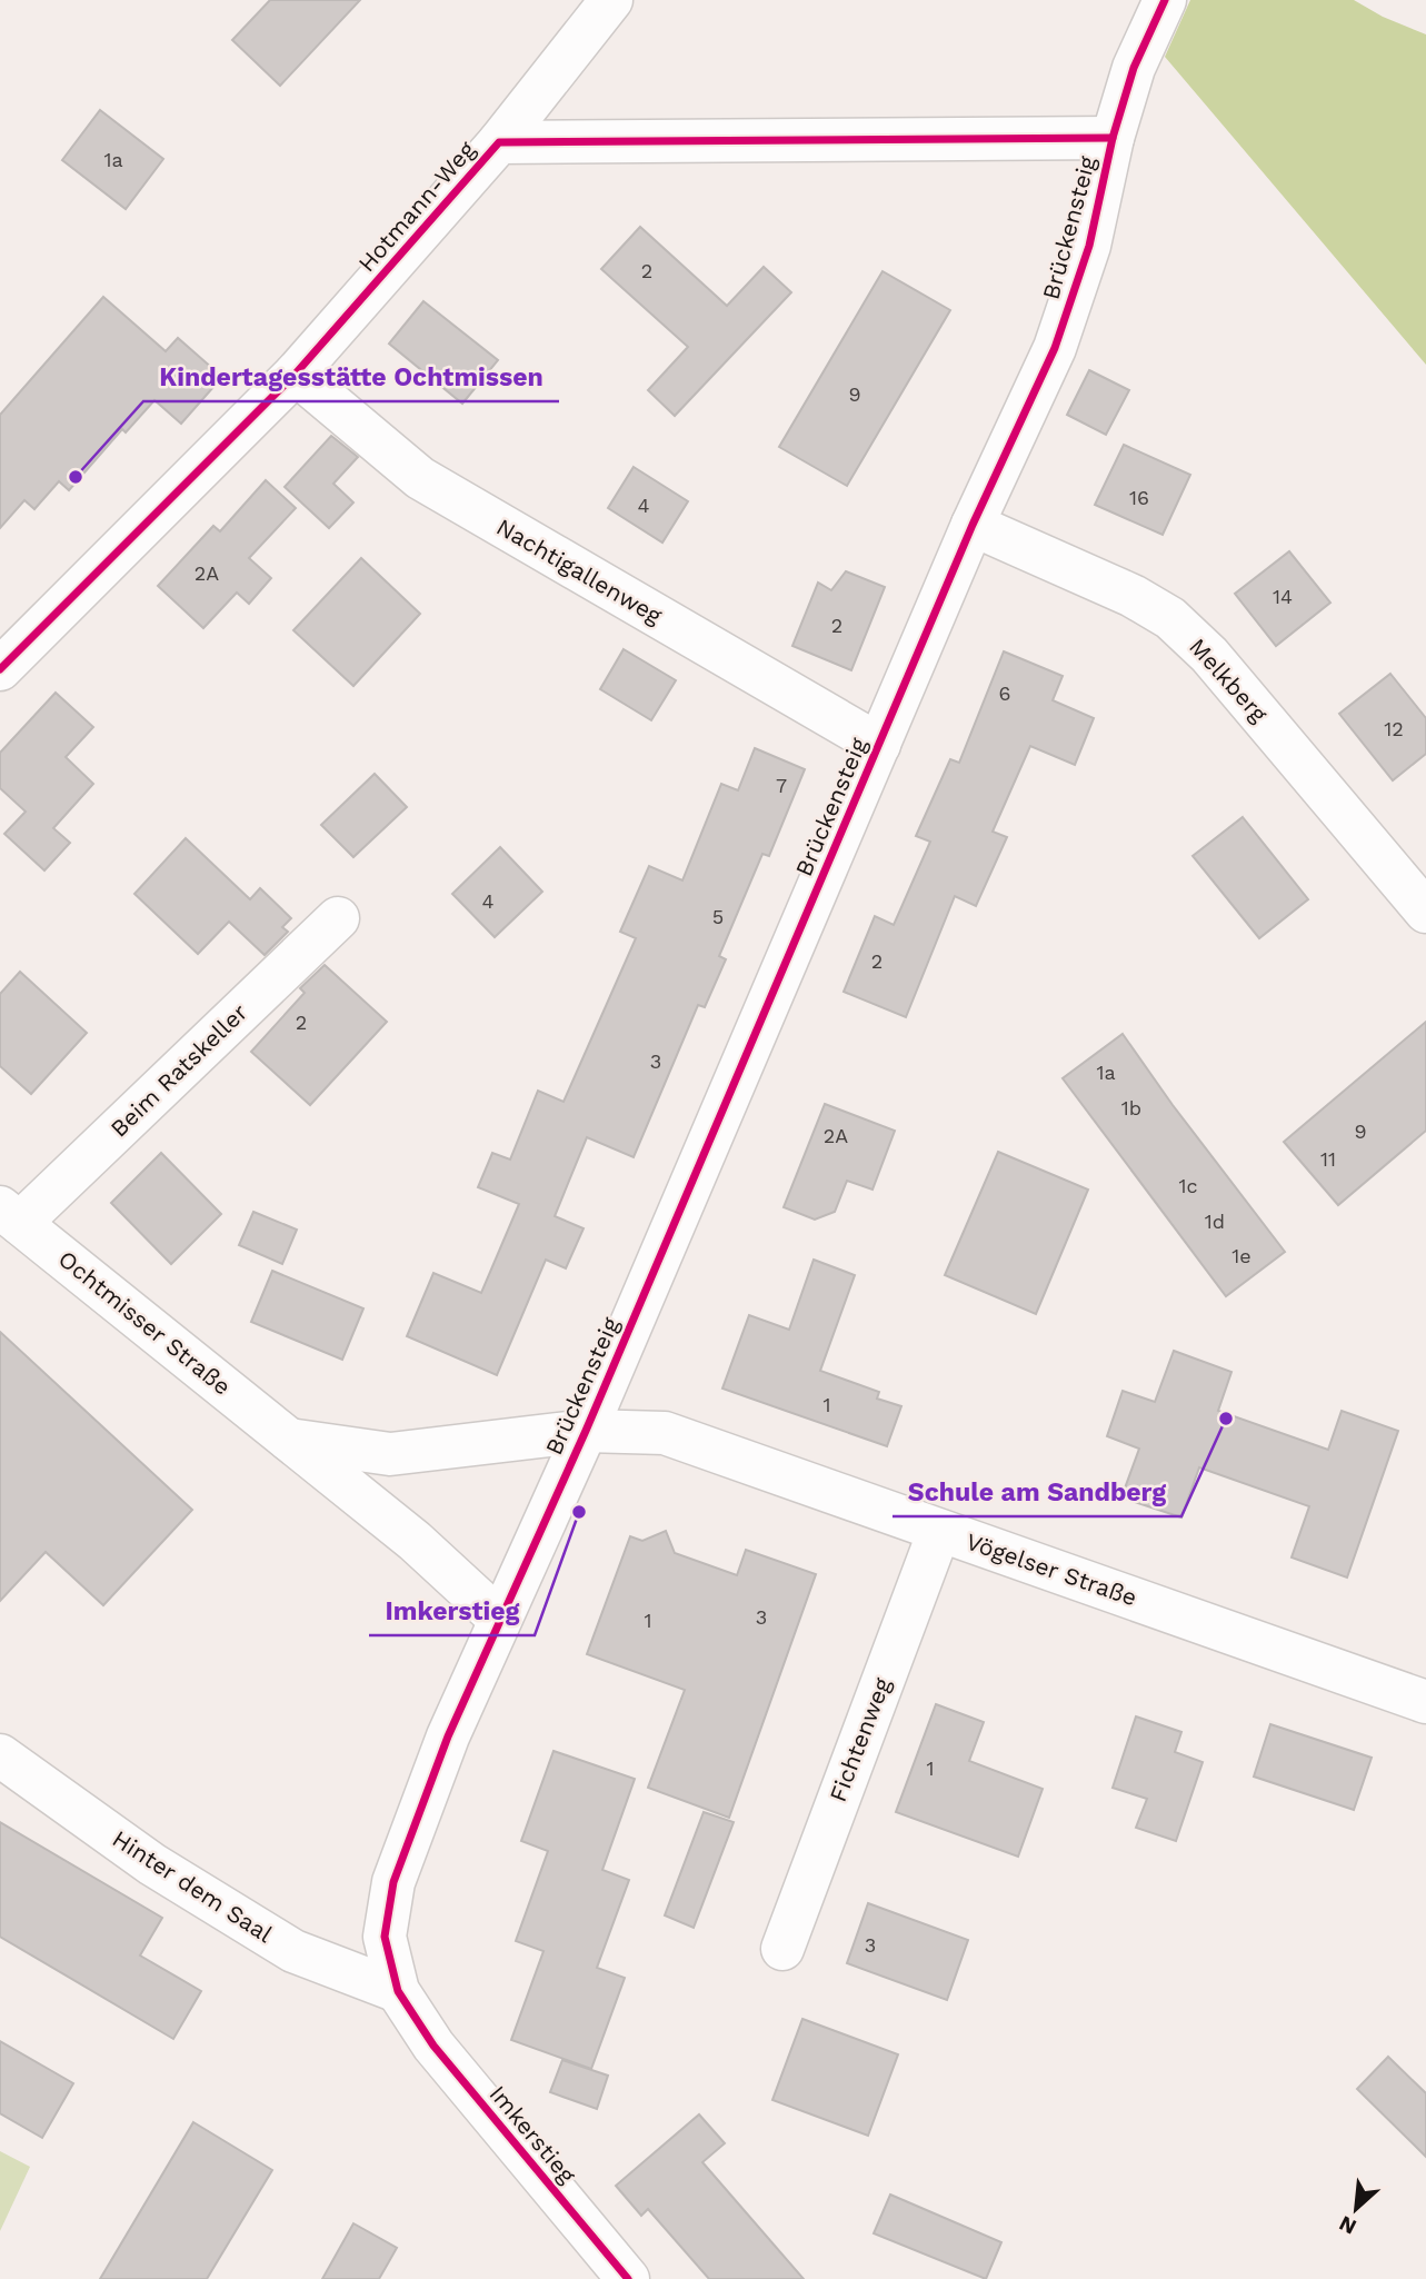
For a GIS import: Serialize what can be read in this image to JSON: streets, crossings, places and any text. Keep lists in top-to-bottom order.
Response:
{
  "streets": {
    "street": [
      "Hotmann-Weg",
      "Brückensteig",
      "Nachtigallenweg",
      "Melkberg",
      "Beim Ratskeller",
      "Ochtmisser Straße",
      "Vögelser Straße",
      "Fichtenweg",
      "Hinter dem Saal",
      "Imkerstieg"
    ]
  },
  "crossings": [
    ["Hotmann-Weg", "Brückensteig"],
    ["Hotmann-Weg", "Nachtigallenweg"],
    ["Brückensteig", "Nachtigallenweg"],
    ["Brückensteig", "Melkberg"],
    ["Brückensteig", "Ochtmisser Straße"],
    ["Brückensteig", "Vögelser Straße"],
    ["Brückensteig", "Imkerstieg"],
    ["Beim Ratskeller", "Ochtmisser Straße"],
    ["Ochtmisser Straße", "Imkerstieg"],
    ["Vögelser Straße", "Fichtenweg"],
    ["Hinter dem Saal", "Imkerstieg"]
  ],
  "places": ["Kindertagesstätte Ochtmissen", "Schule am Sandberg", "Imkerstieg"],
  "house_numbers": [
    "1a",
    "2",
    "9",
    "16",
    "4",
    "2A",
    "14",
    "2",
    "6",
    "12",
    "7",
    "4",
    "5",
    "2",
    "2",
    "3",
    "1a",
    "1b",
    "9",
    "2A",
    "11",
    "1c",
    "1d",
    "1e",
    "1",
    "3",
    "1",
    "1",
    "3"
  ],
  "north": "bottom left"
}
